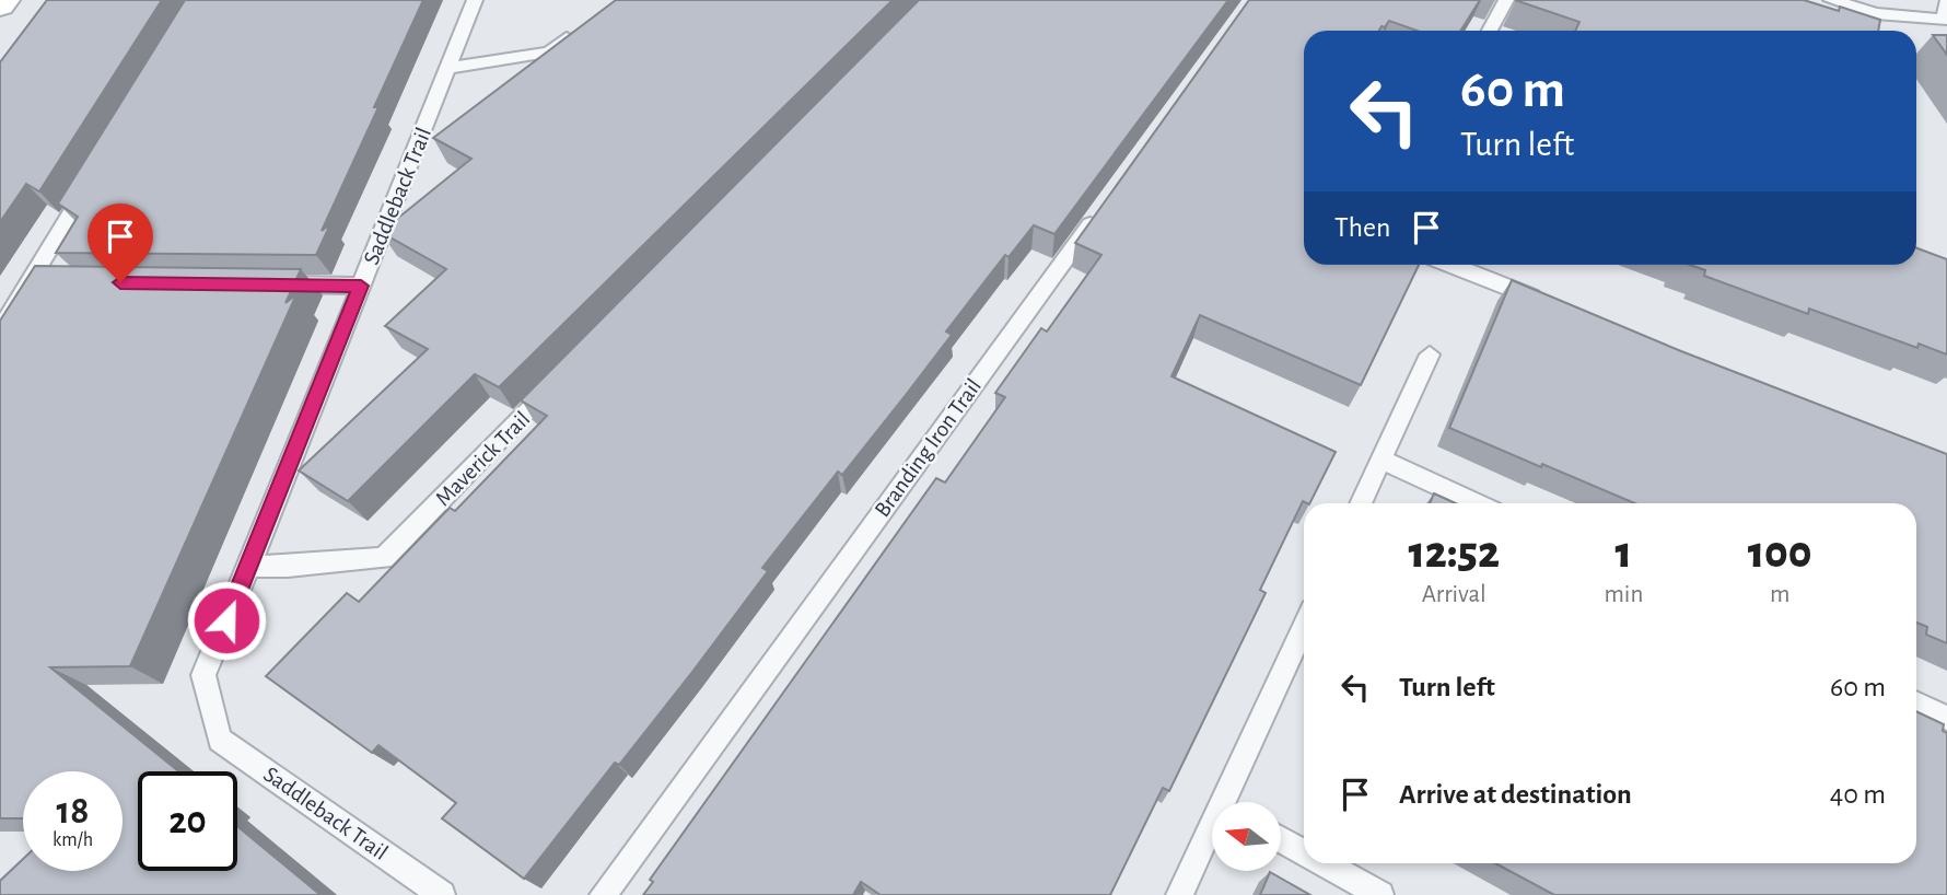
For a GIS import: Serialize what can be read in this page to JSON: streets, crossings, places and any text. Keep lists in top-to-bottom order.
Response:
{
  "streets": {
    "lane": ["Saddleback Trail", "Branding Iron Trail", "Maverick Trail"]
  },
  "crossings": [
    ["Saddleback Trail", "Maverick Trail"]
  ],
  "north": "left",
  "page": {
    "turn": ["60 m", "Turn left"],
    "then": "Then",
    "eta": [
      "12:52",
      "Arrival",
      "1",
      "min",
      "100",
      "m"
    ],
    "list": [
      {
        "name": "Turn left",
        "value": "60 m"
      },
      {
        "name": "Arrive at destination",
        "value": "40 m"
      }
    ],
    "speed": "18 km/h",
    "limit": "20"
  }
}
